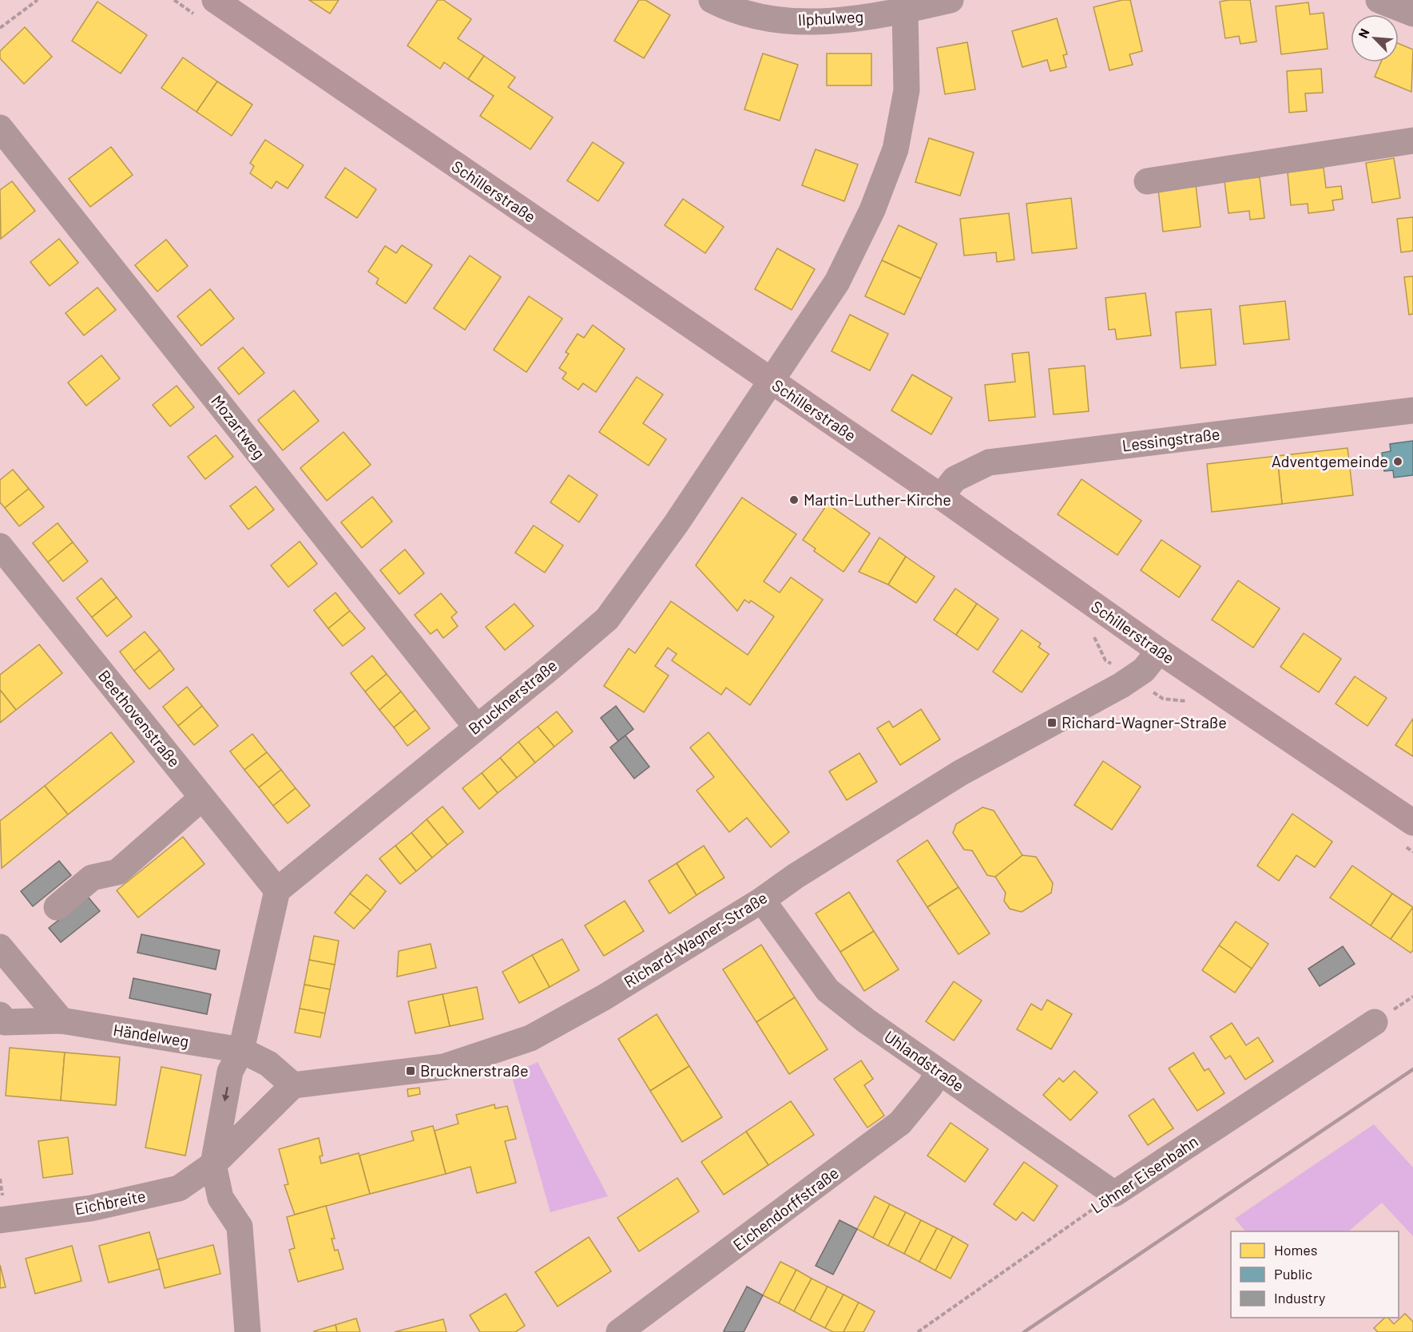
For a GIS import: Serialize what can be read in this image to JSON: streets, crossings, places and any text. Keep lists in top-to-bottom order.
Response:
{
  "streets": {
    "main road": ["Schillerstraße"],
    "street": [
      "Ilphulweg",
      "Mozartweg",
      "Lessingstraße",
      "Brucknerstraße",
      "Beethovenstraße",
      "Richard-Wagner-Straße",
      "Händelweg",
      "Uhlandstraße",
      "Löhner Eisenbahn",
      "Eichbreite",
      "Eichendorffstraße"
    ]
  },
  "crossings": [
    ["Ilphulweg", "Brucknerstraße"],
    ["Schillerstraße", "Lessingstraße"],
    ["Schillerstraße", "Brucknerstraße"],
    ["Schillerstraße", "Richard-Wagner-Straße"],
    ["Mozartweg", "Brucknerstraße"],
    ["Brucknerstraße", "Beethovenstraße"],
    ["Richard-Wagner-Straße", "Uhlandstraße"],
    ["Uhlandstraße", "Löhner Eisenbahn"],
    ["Uhlandstraße", "Eichendorffstraße"]
  ],
  "places": {
    "other": ["Adventgemeinde", "Martin-Luther-Kirche"],
    "transit": ["Richard-Wagner-Straße", "Brucknerstraße"]
  },
  "legend": ["Homes", "Public", "Industry"],
  "north": "top left"
}
